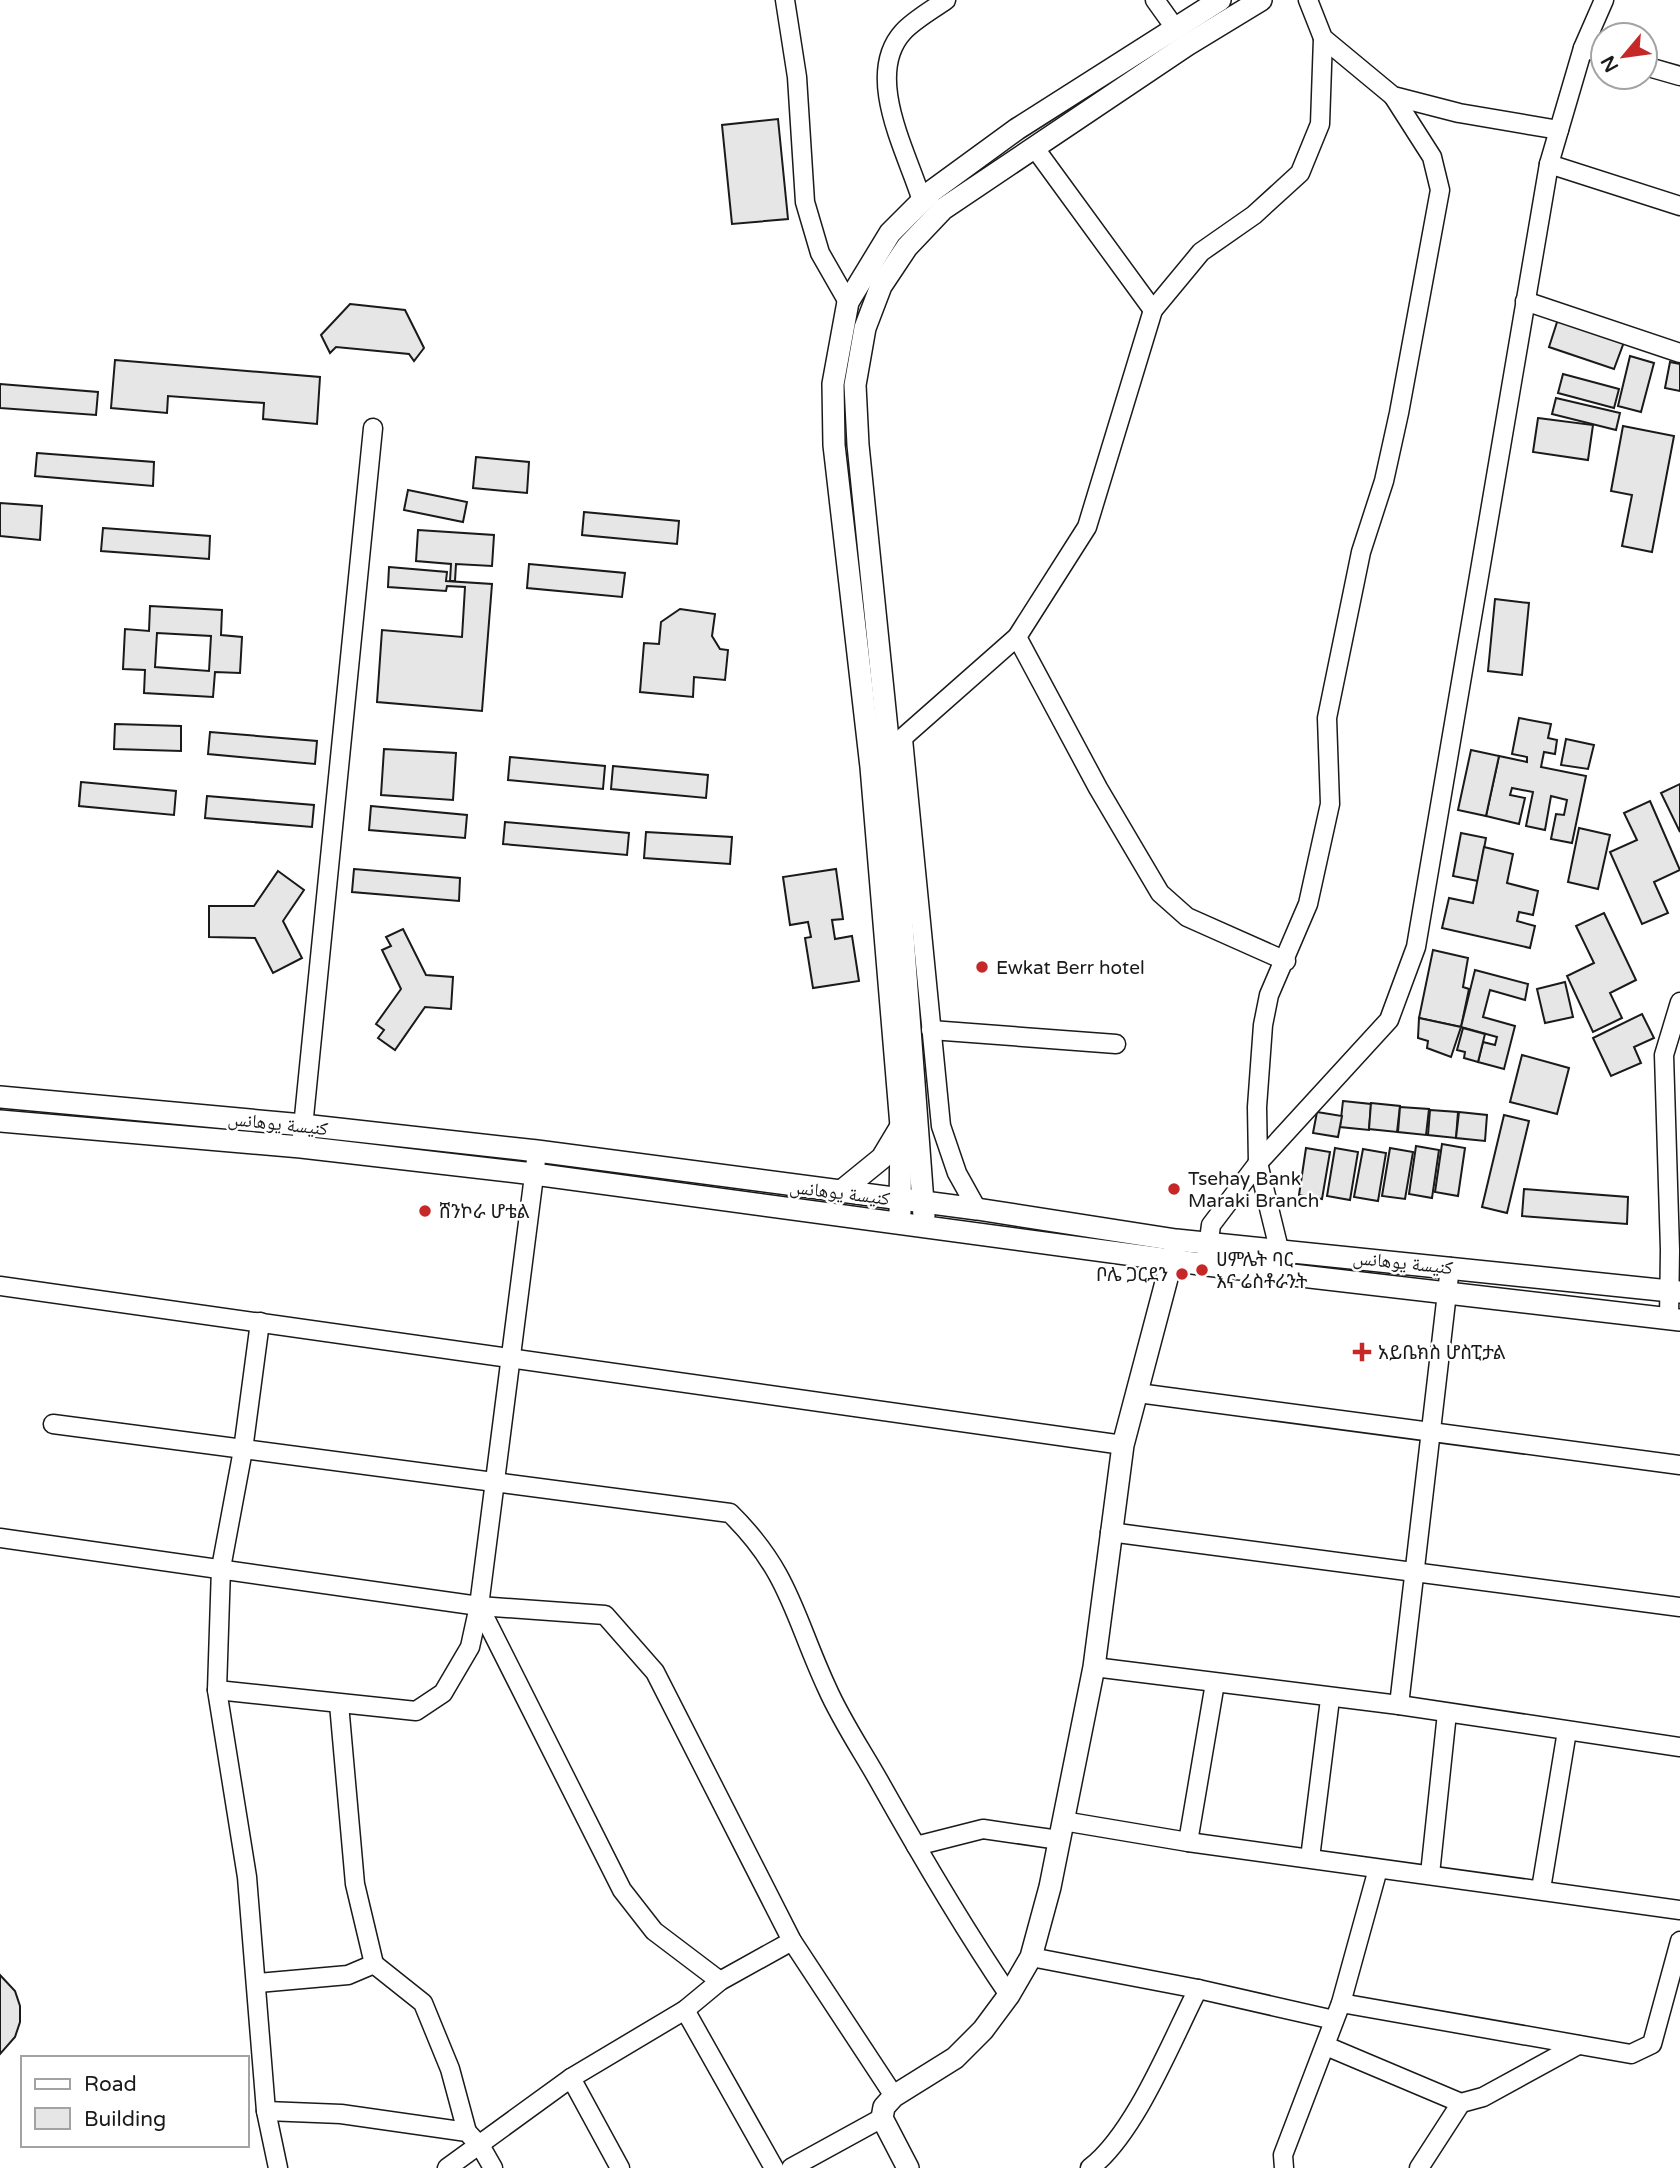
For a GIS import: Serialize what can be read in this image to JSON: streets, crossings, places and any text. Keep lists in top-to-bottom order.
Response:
{
  "streets": {
    "street": ["كنيسة يوهانس"]
  },
  "places": {
    "other": [
      "Ewkat Berr hotel",
      "Tsehay Bank Maraki Branch",
      "ሸንኮራ ሆቴል",
      "ሀምሌት ባር እና ሬስቶራንት",
      "ቦሌ ጋርደን"
    ],
    "health": ["አይቤክስ ሆስፒታል"]
  },
  "legend": ["Road", "Building"],
  "north": "bottom left"
}
